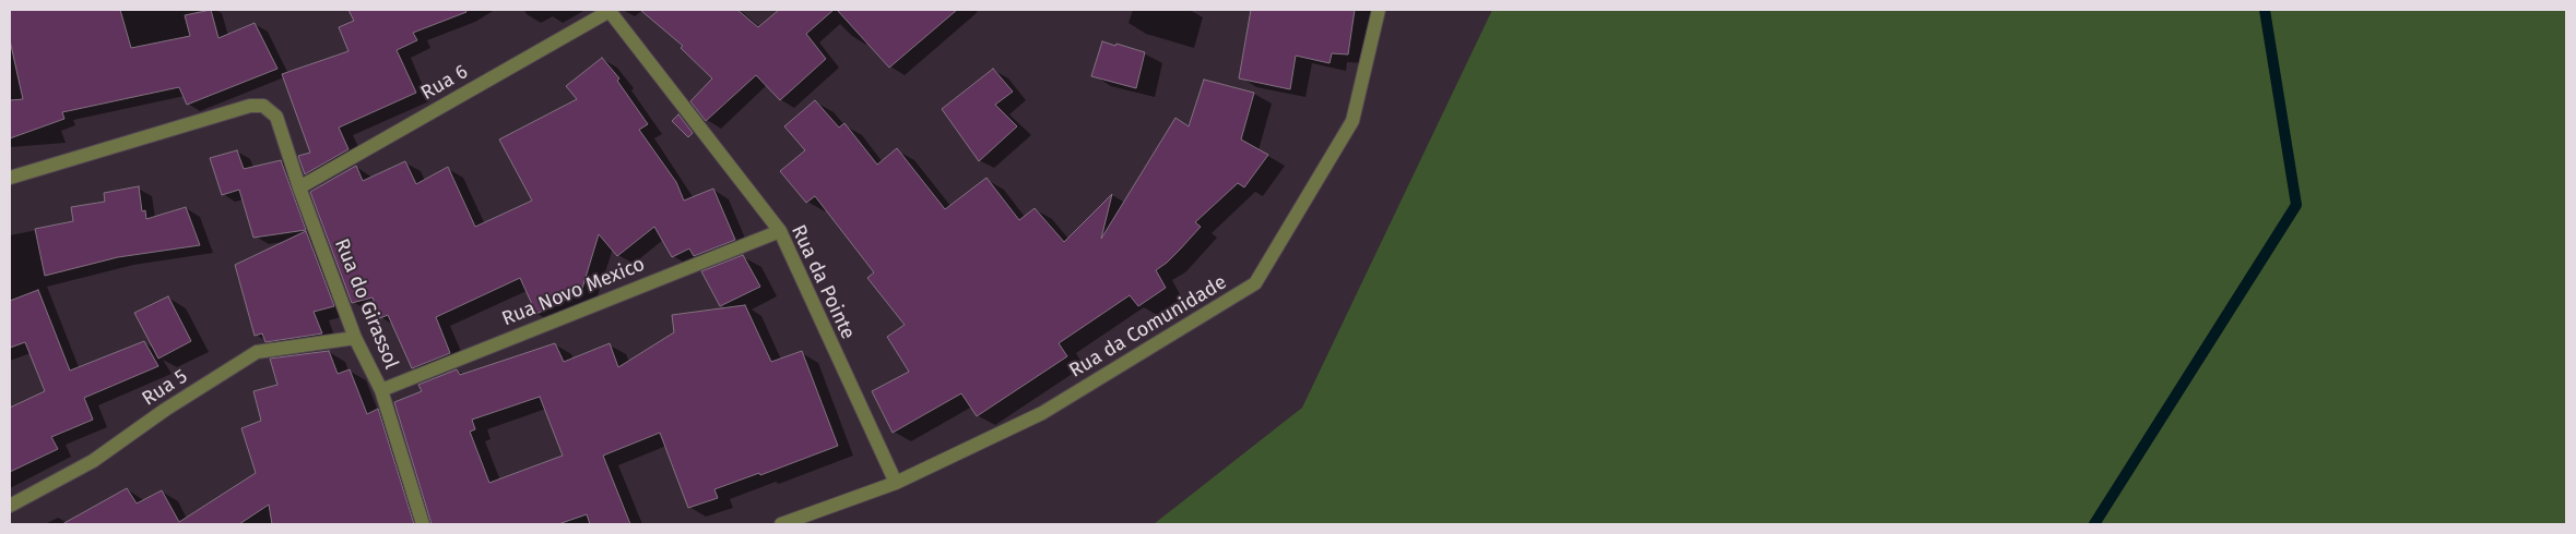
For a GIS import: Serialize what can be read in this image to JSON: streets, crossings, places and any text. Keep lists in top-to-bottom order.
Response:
{
  "streets": {
    "street": [
      "Rua 6",
      "Rua da Pointe",
      "Rua Novo Mexico",
      "Rua do Girassol",
      "Rua da Comunidade",
      "Rua 5"
    ]
  },
  "crossings": [
    ["Rua 6", "Rua da Pointe"],
    ["Rua 6", "Rua do Girassol"],
    ["Rua da Pointe", "Rua Novo Mexico"],
    ["Rua da Pointe", "Rua da Comunidade"],
    ["Rua Novo Mexico", "Rua do Girassol"],
    ["Rua do Girassol", "Rua 5"]
  ]
}
